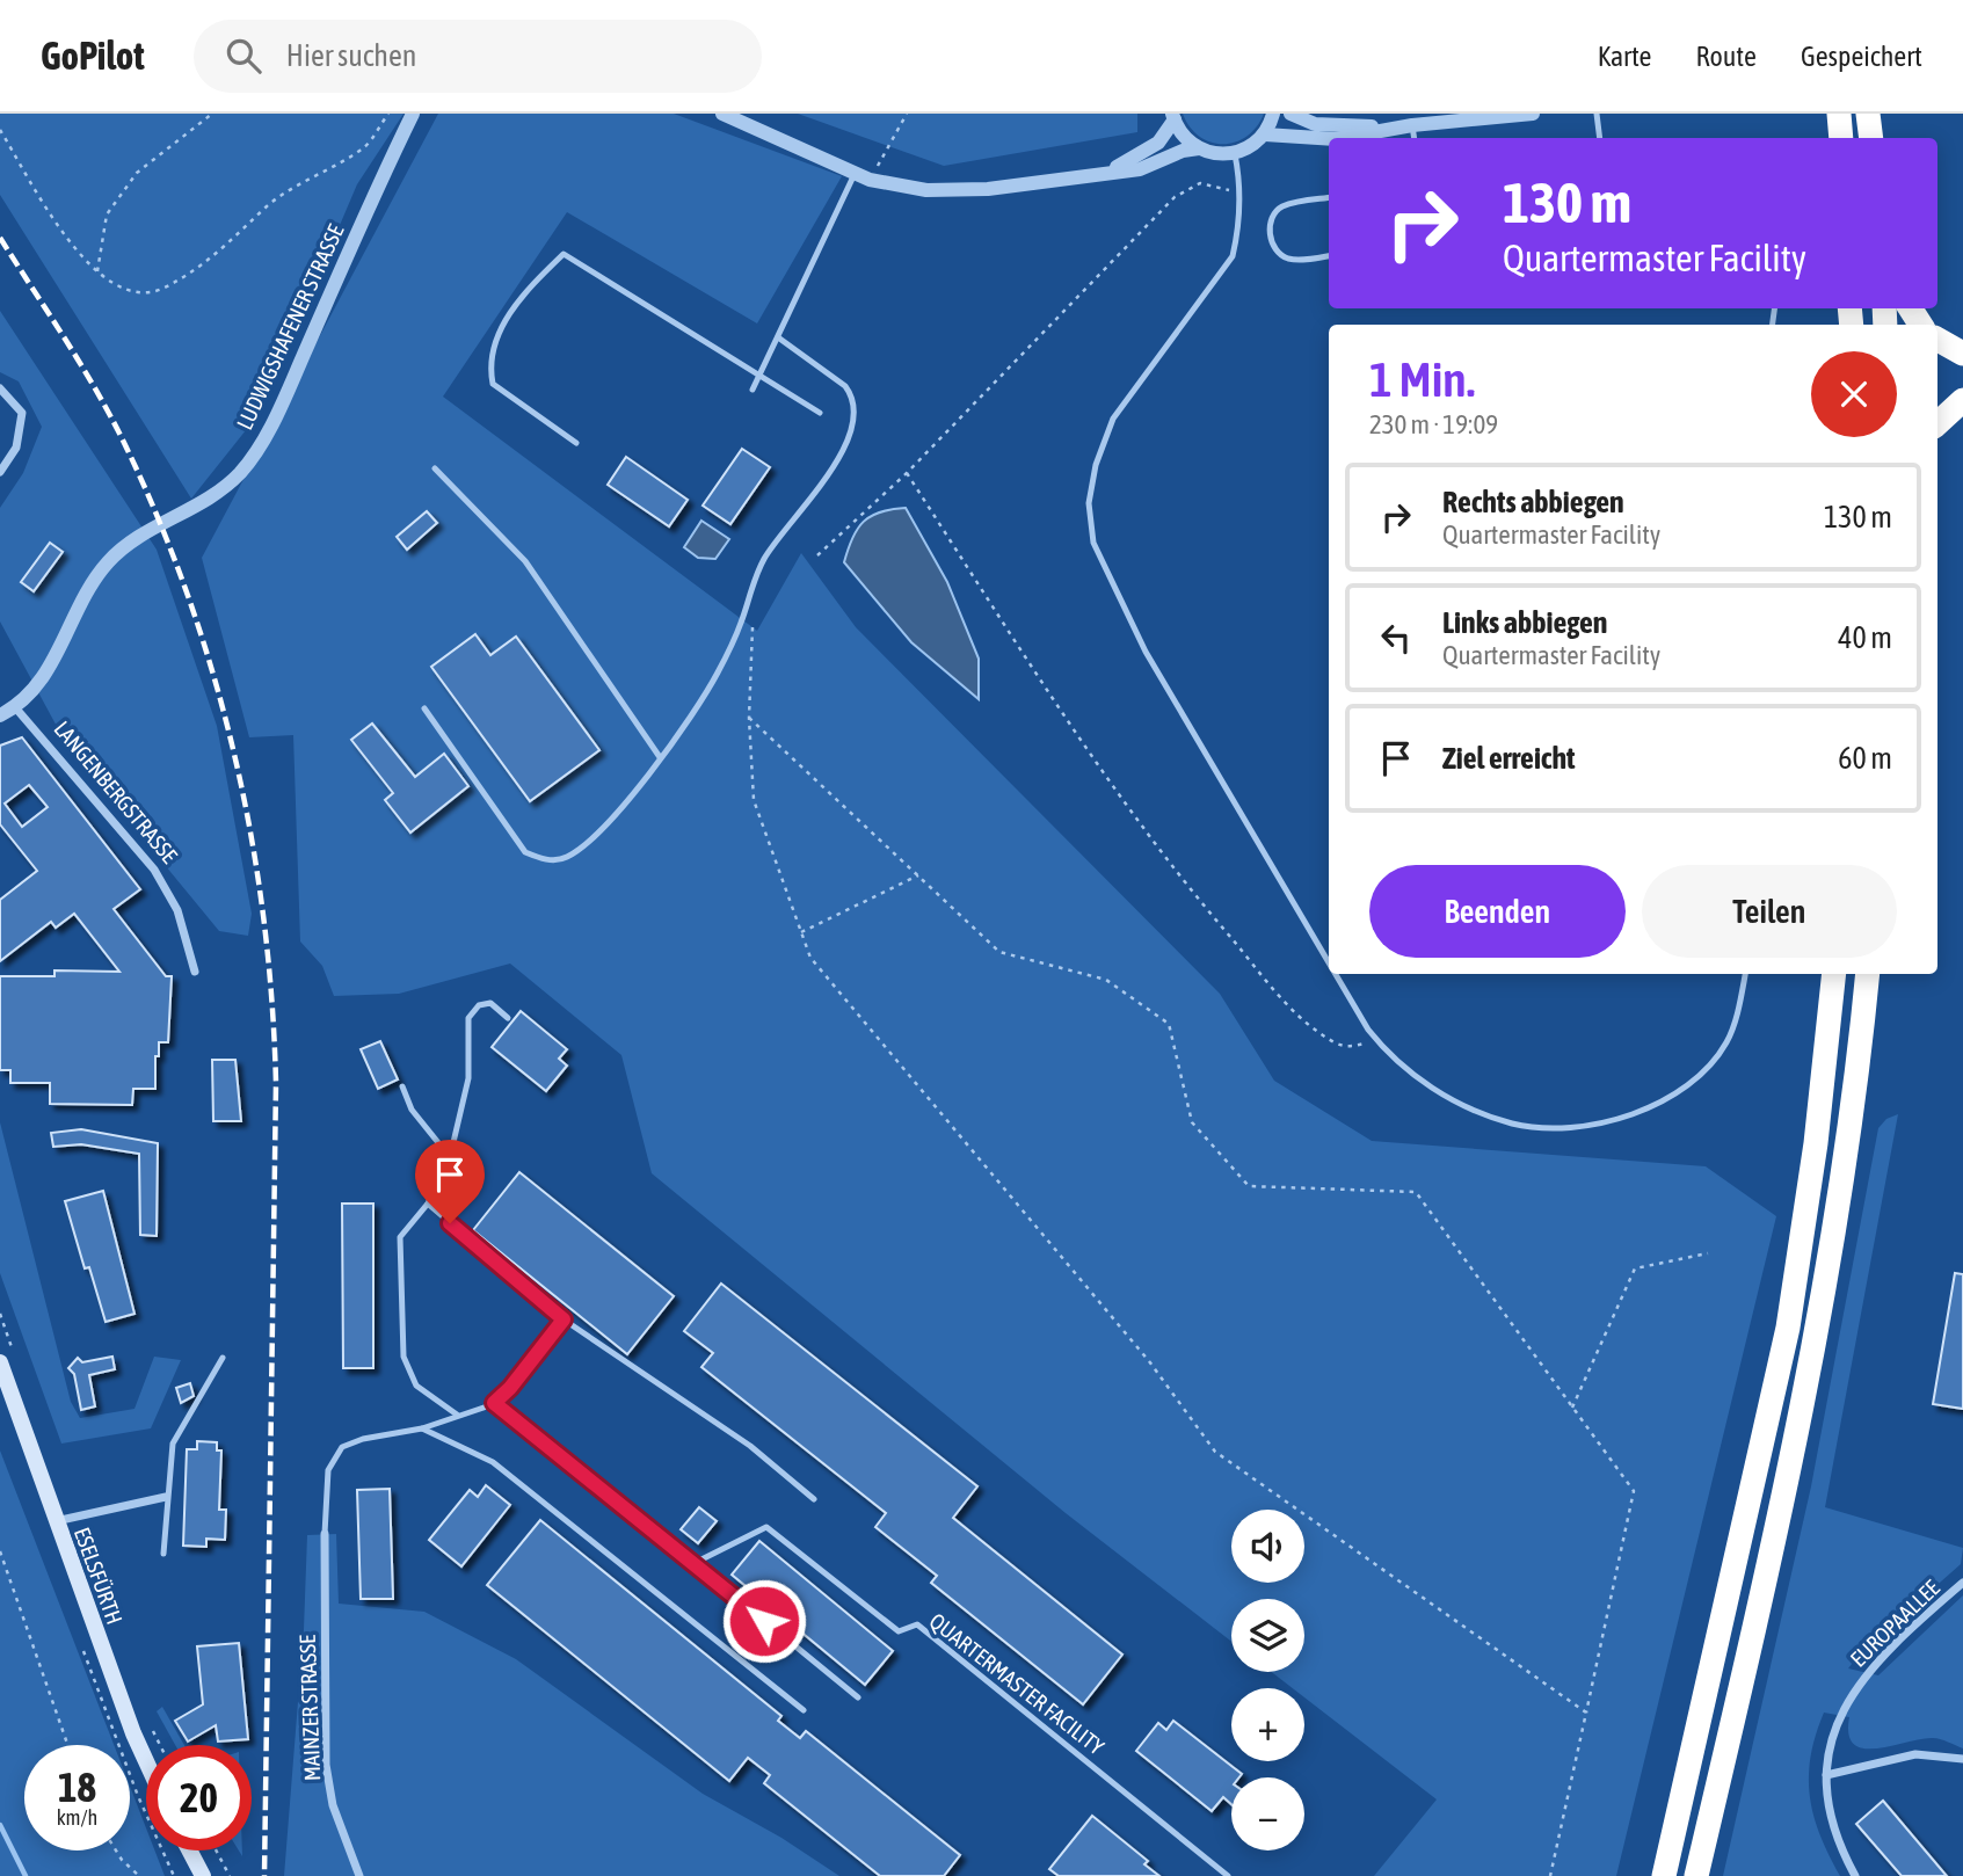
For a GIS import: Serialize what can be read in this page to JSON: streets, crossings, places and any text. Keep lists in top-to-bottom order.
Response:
{
  "streets": {
    "main road": ["ESELSFÜRTH"],
    "street": [
      "LUDWIGSHAFENER STRASSE",
      "LANGENBERGSTRASSE",
      "EUROPAALLEE",
      "MAINZER STRASSE"
    ],
    "lane": ["QUARTERMASTER FACILITY"]
  },
  "crossings": [
    ["LUDWIGSHAFENER STRASSE", "LANGENBERGSTRASSE"]
  ],
  "page": {
    "header": "GoPilot",
    "search": "Hier suchen",
    "nav": ["Karte", "Route", "Gespeichert"],
    "turn": ["130 m", "Quartermaster Facility"],
    "heading": ["1 Min.", "230 m · 19:09"],
    "list": [
      {
        "name": "Rechts abbiegen",
        "note": "Quartermaster Facility",
        "value": "130 m"
      },
      {
        "name": "Links abbiegen",
        "note": "Quartermaster Facility",
        "value": "40 m"
      },
      {
        "name": "Ziel erreicht",
        "value": "60 m"
      }
    ],
    "buttons": ["Beenden", "Teilen"],
    "map_buttons": ["+", "−"],
    "speed": "18 km/h",
    "limit": "20"
  }
}
